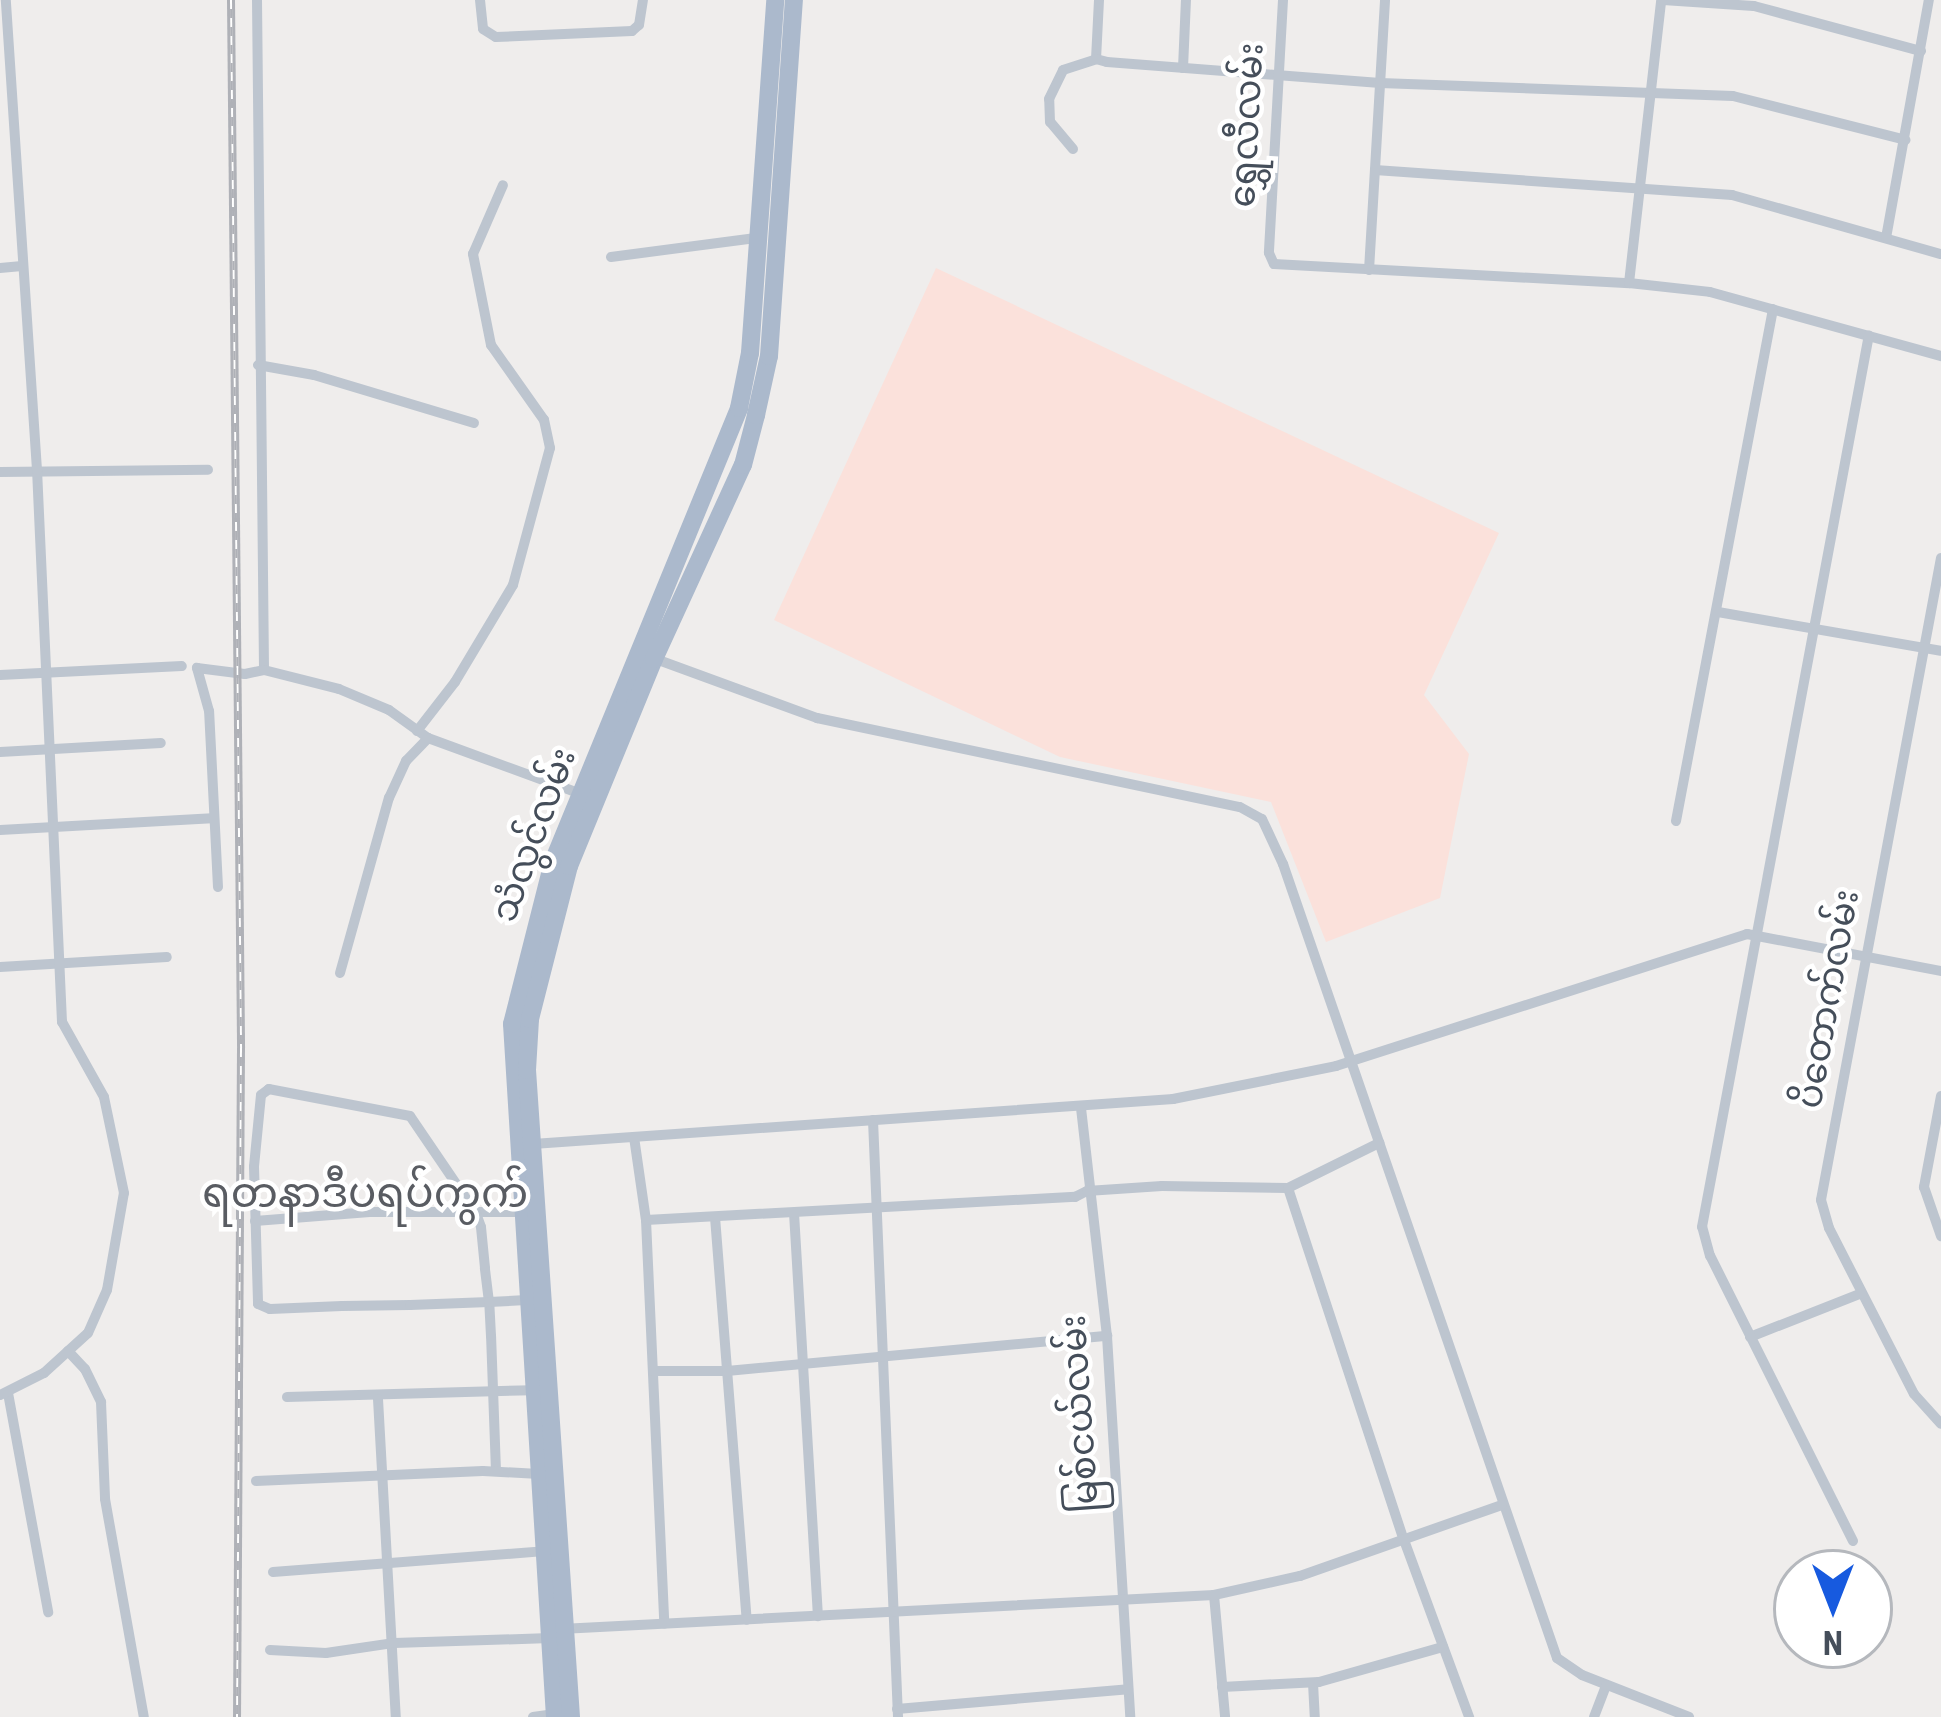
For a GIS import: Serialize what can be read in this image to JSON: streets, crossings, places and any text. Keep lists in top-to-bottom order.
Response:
{
  "streets": {
    "main road": ["သံလွင်လမ်း"],
    "street": ["ရွှေလီလမ်း", "ပိတောက်လမ်း", "မြစ်ငယ်လမ်း"]
  },
  "districts": ["ရတနာဒီပရပ်ကွက်"],
  "north": "bottom"
}
